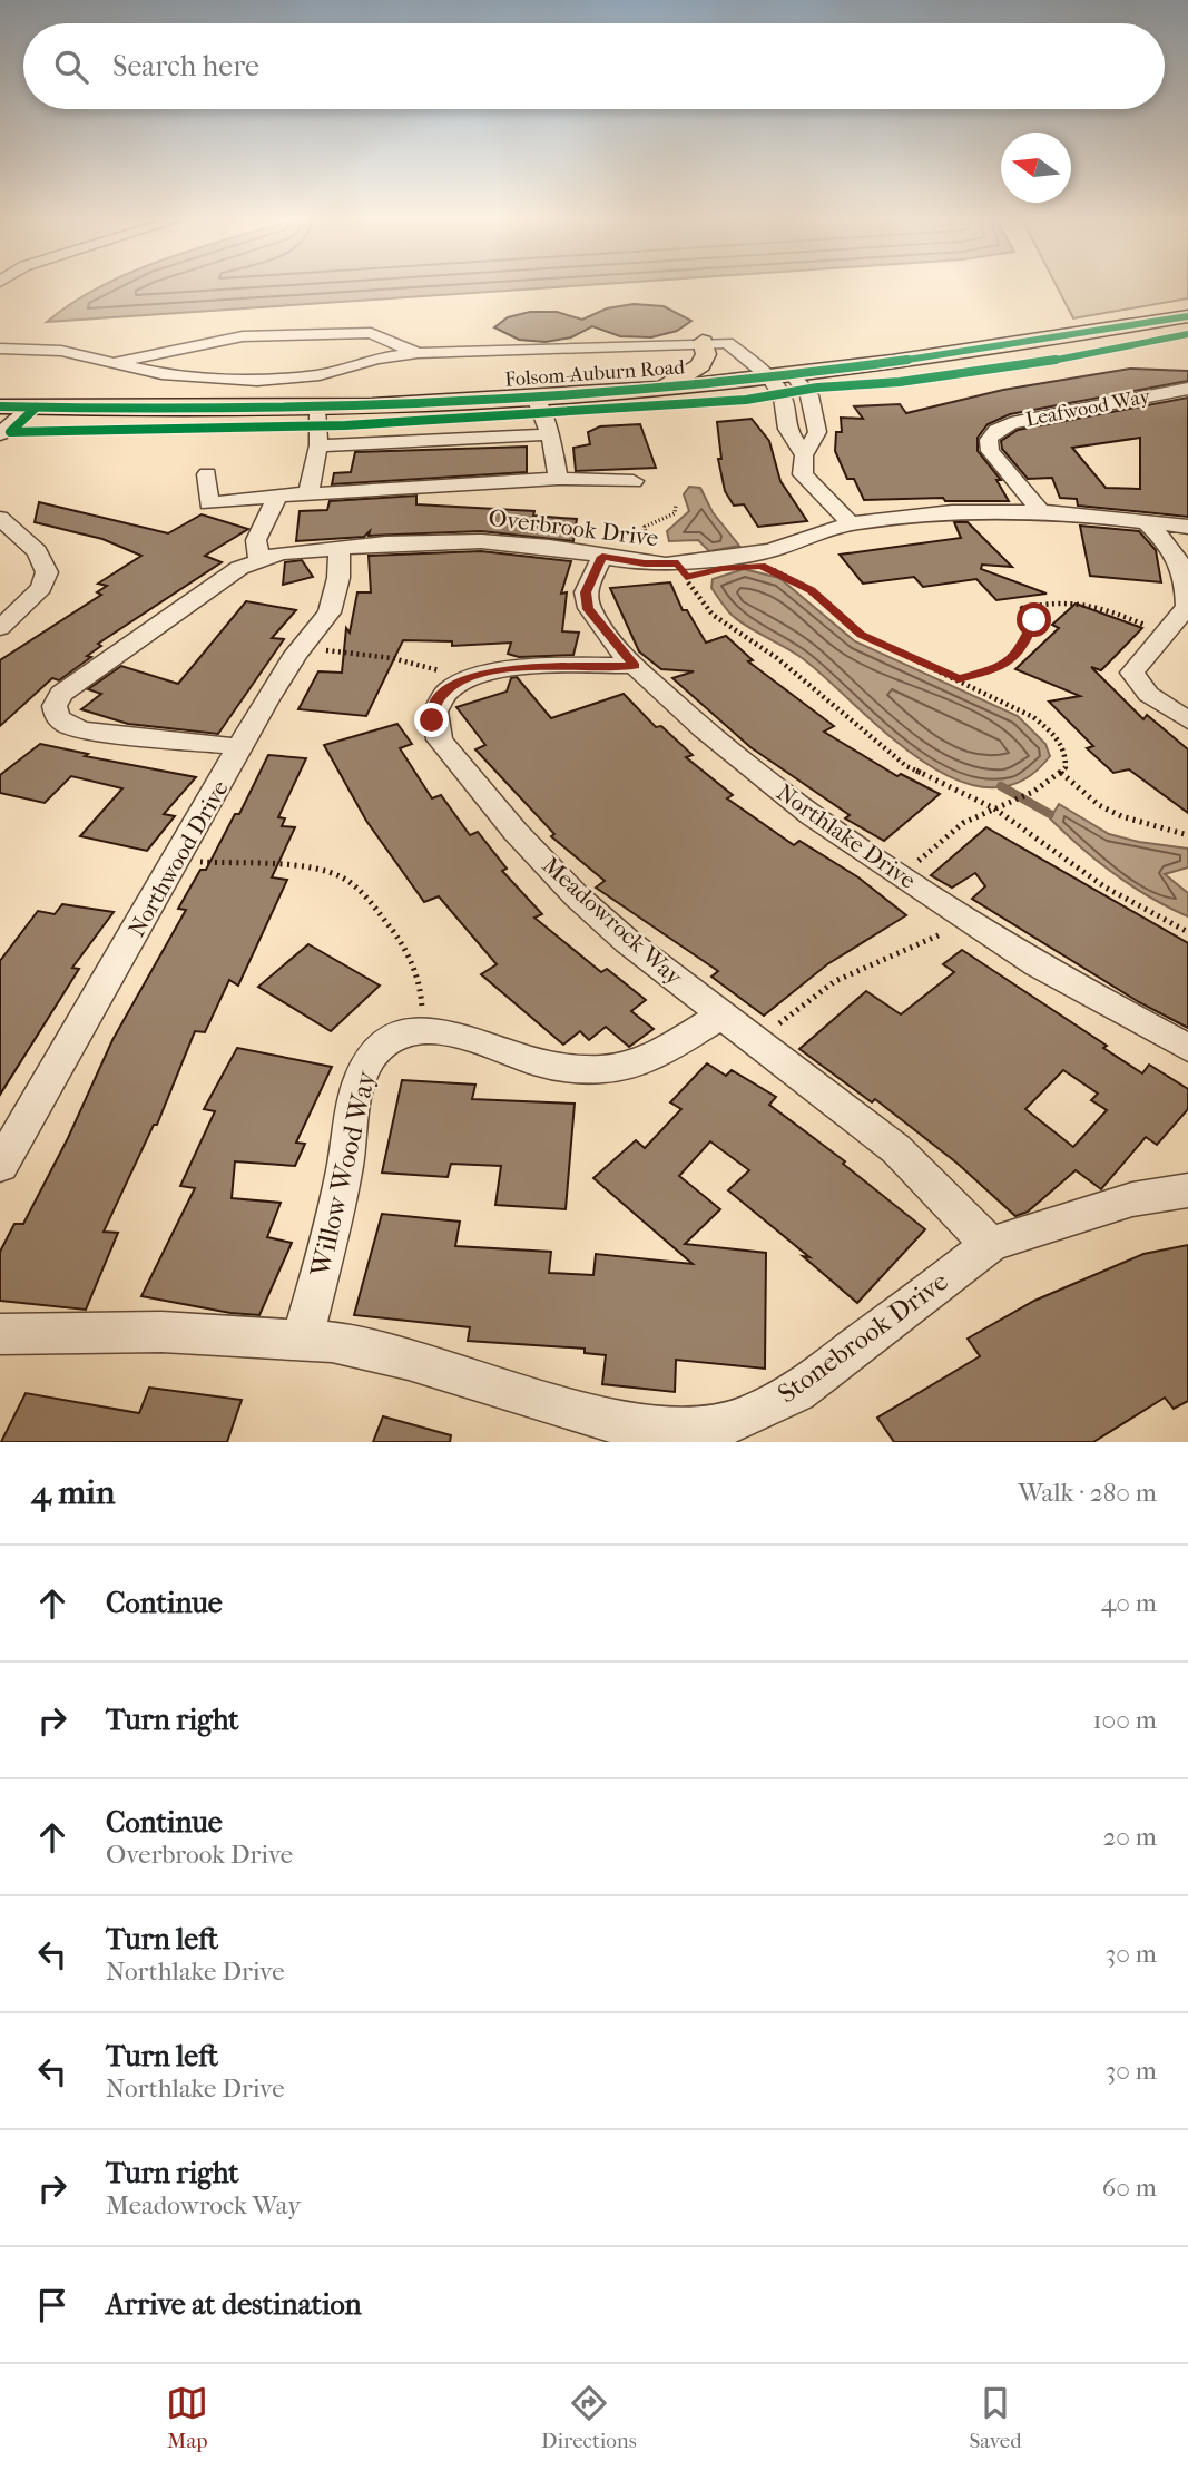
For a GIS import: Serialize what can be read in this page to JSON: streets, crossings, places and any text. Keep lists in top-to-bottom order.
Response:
{
  "streets": {
    "main road": ["Folsom-Auburn Road"],
    "street": [
      "Leafwood Way",
      "Overbrook Drive",
      "Northlake Drive",
      "Northwood Drive",
      "Meadowrock Way",
      "Willow Wood Way",
      "Stonebrook Drive"
    ]
  },
  "crossings": [
    ["Leafwood Way", "Overbrook Drive"],
    ["Overbrook Drive", "Northlake Drive"],
    ["Overbrook Drive", "Northwood Drive"],
    ["Northlake Drive", "Meadowrock Way"],
    ["Meadowrock Way", "Willow Wood Way"],
    ["Meadowrock Way", "Stonebrook Drive"],
    ["Willow Wood Way", "Stonebrook Drive"]
  ],
  "north": "left",
  "page": {
    "search": "Search here",
    "heading": ["4 min", "Walk · 280 m"],
    "list": [
      ["Continue", "40 m"],
      ["Turn right", "100 m"],
      ["Continue", "Overbrook Drive", "20 m"],
      ["Turn left", "Northlake Drive", "30 m"],
      ["Turn left", "Northlake Drive", "30 m"],
      ["Turn right", "Meadowrock Way", "60 m"],
      "Arrive at destination"
    ],
    "nav": ["Map", "Directions", "Saved"]
  }
}
